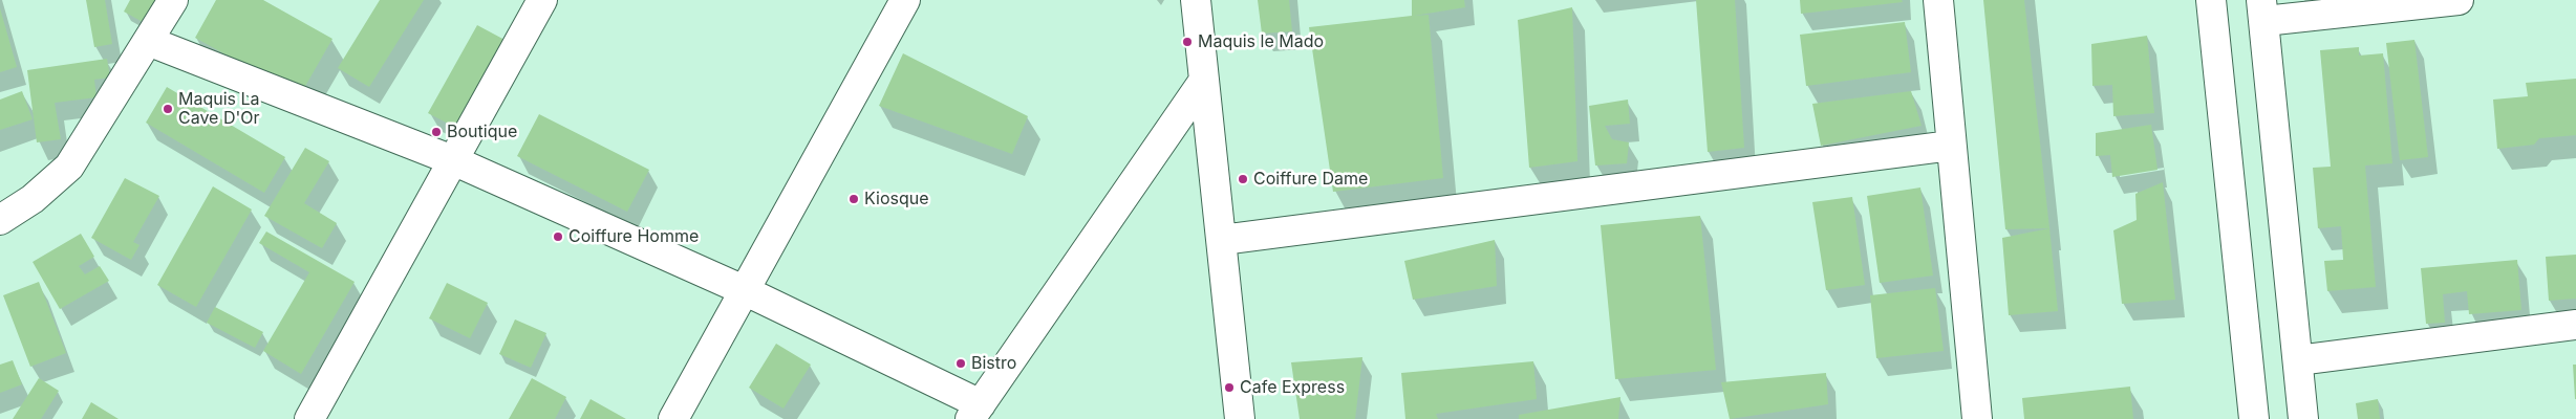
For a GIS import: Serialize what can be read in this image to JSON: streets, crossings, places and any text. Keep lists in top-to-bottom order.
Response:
{
  "places": [
    "Maquis le Mado",
    "Maquis La Cave D'Or",
    "Boutique",
    "Coiffure Dame",
    "Kiosque",
    "Coiffure Homme",
    "Bistro",
    "Cafe Express"
  ]
}
